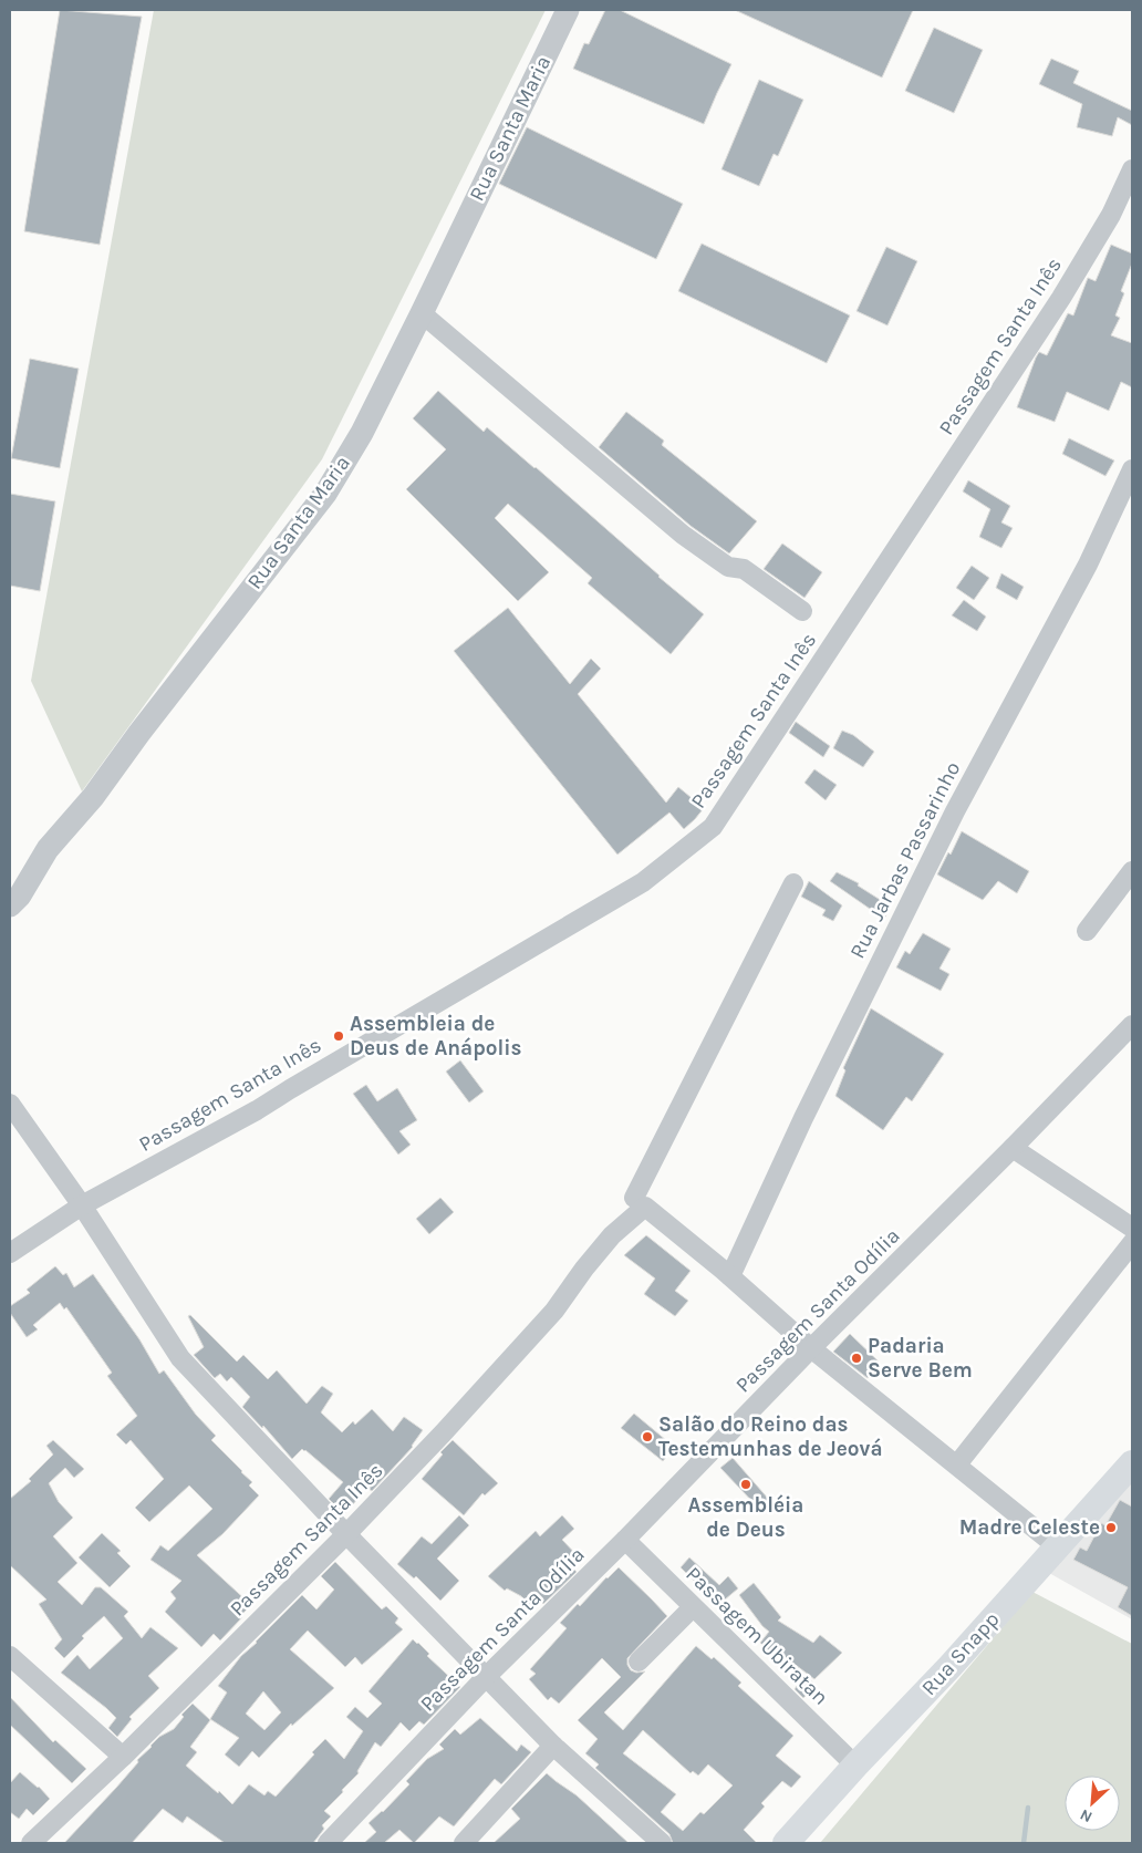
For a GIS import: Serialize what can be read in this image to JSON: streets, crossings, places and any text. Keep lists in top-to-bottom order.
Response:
{
  "streets": {
    "main road": ["Rua Snapp"],
    "street": [
      "Rua Santa Maria",
      "Passagem Santa Inês",
      "Rua Jarbas Passarinho",
      "Passagem Santa Odília",
      "Passagem Ubiratan"
    ]
  },
  "crossings": [
    ["Passagem Santa Odília", "Passagem Ubiratan"],
    ["Passagem Ubiratan", "Rua Snapp"]
  ],
  "places": [
    "Assembleia de Deus de Anápolis",
    "Padaria Serve Bem",
    "Salão do Reino das Testemunhas de Jeová",
    "Assembléia de Deus",
    "Madre Celeste"
  ],
  "north": "bottom left"
}
